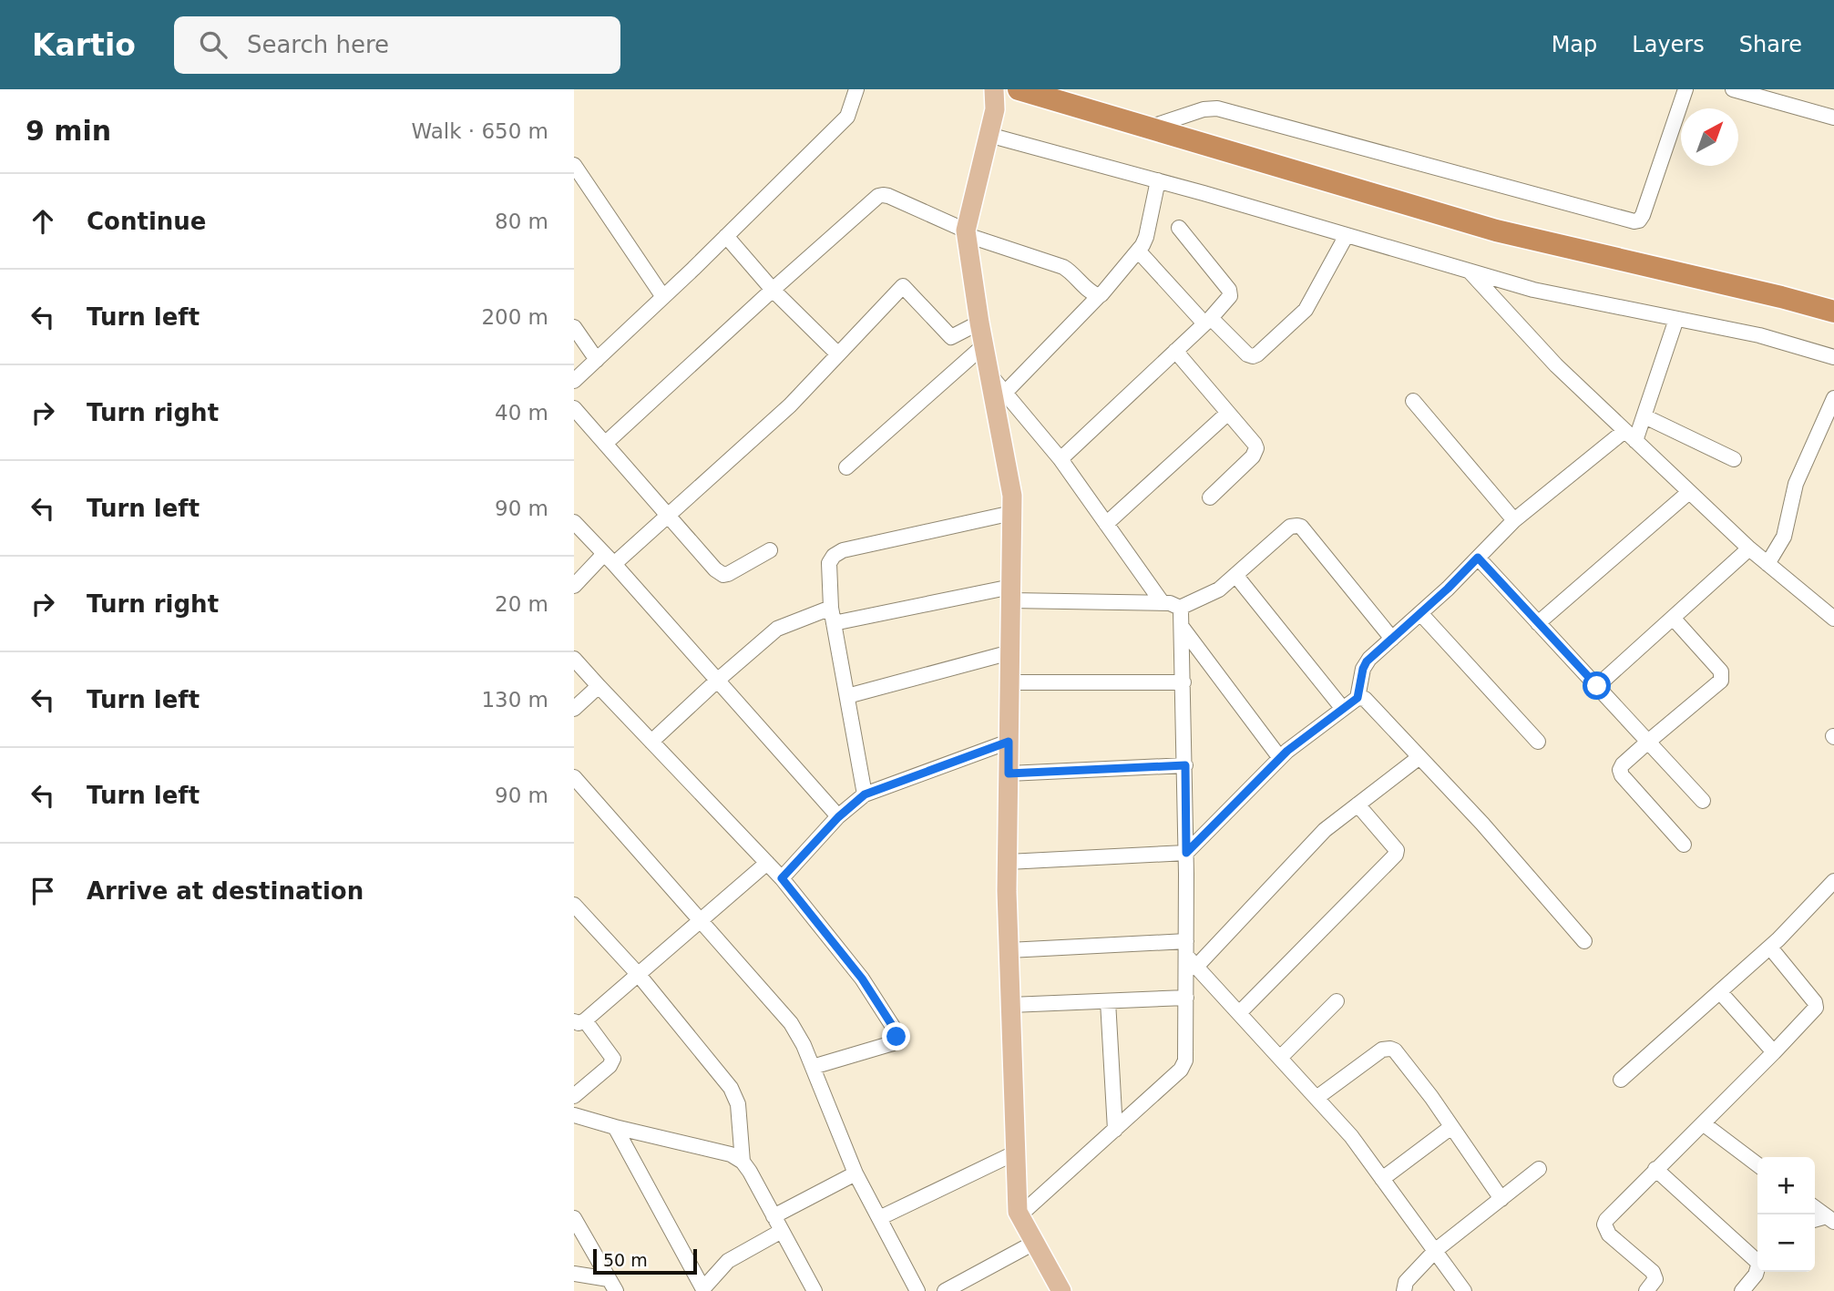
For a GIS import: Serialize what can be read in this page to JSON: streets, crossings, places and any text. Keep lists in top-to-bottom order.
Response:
{
  "scale_bar": "50 m",
  "north": "top right",
  "page": {
    "header": "Kartio",
    "search": "Search here",
    "nav": ["Map", "Layers", "Share"],
    "heading": ["9 min", "Walk · 650 m"],
    "list": [
      ["Continue", "80 m"],
      ["Turn left", "200 m"],
      ["Turn right", "40 m"],
      ["Turn left", "90 m"],
      ["Turn right", "20 m"],
      ["Turn left", "130 m"],
      ["Turn left", "90 m"],
      "Arrive at destination"
    ],
    "map_buttons": ["+", "−"],
    "scale": "50 m"
  }
}
